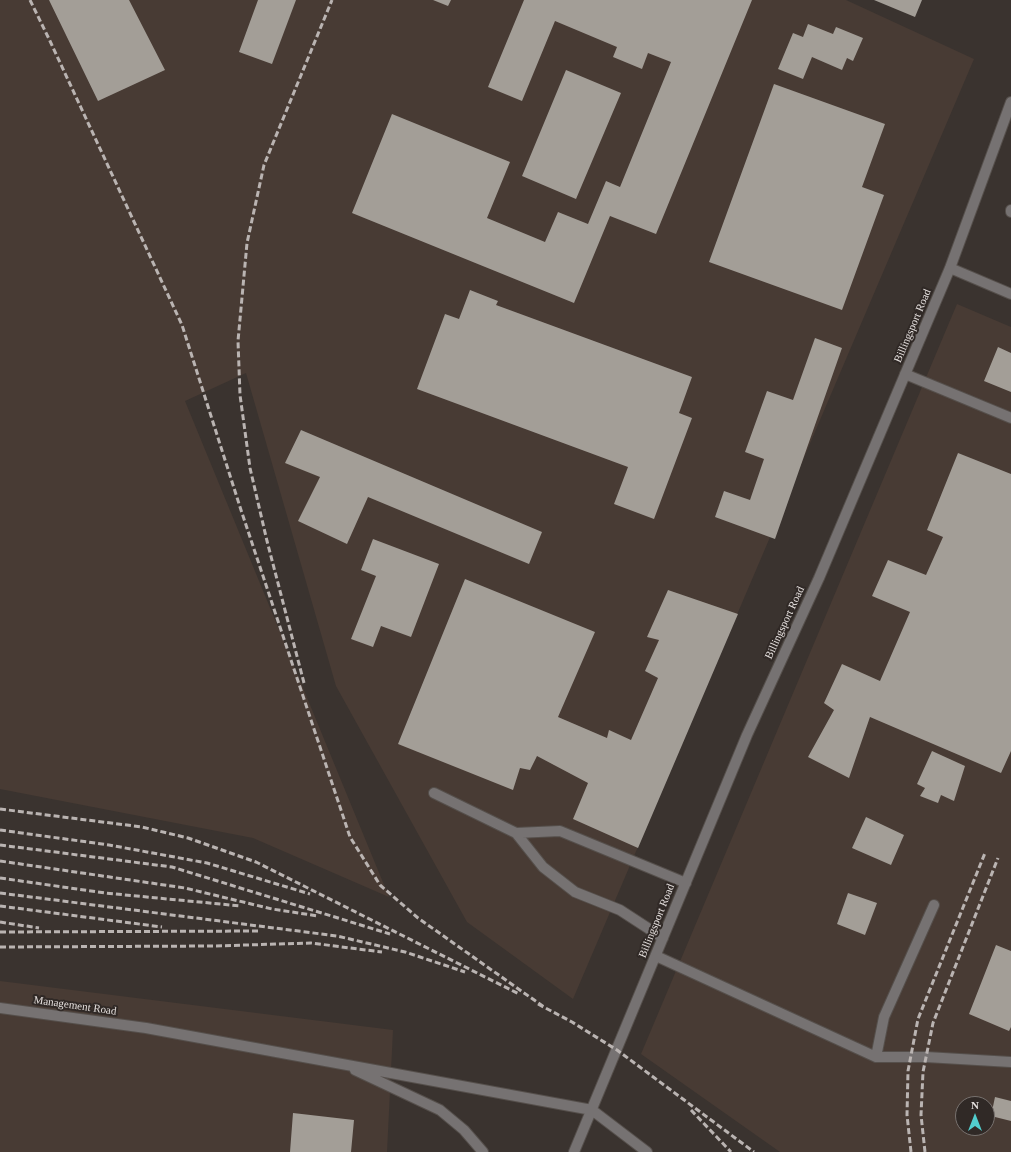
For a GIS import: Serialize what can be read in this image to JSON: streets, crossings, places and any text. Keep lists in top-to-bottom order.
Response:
{
  "streets": {
    "street": ["Billingsport Road", "Management Road"]
  },
  "north": "top"
}
